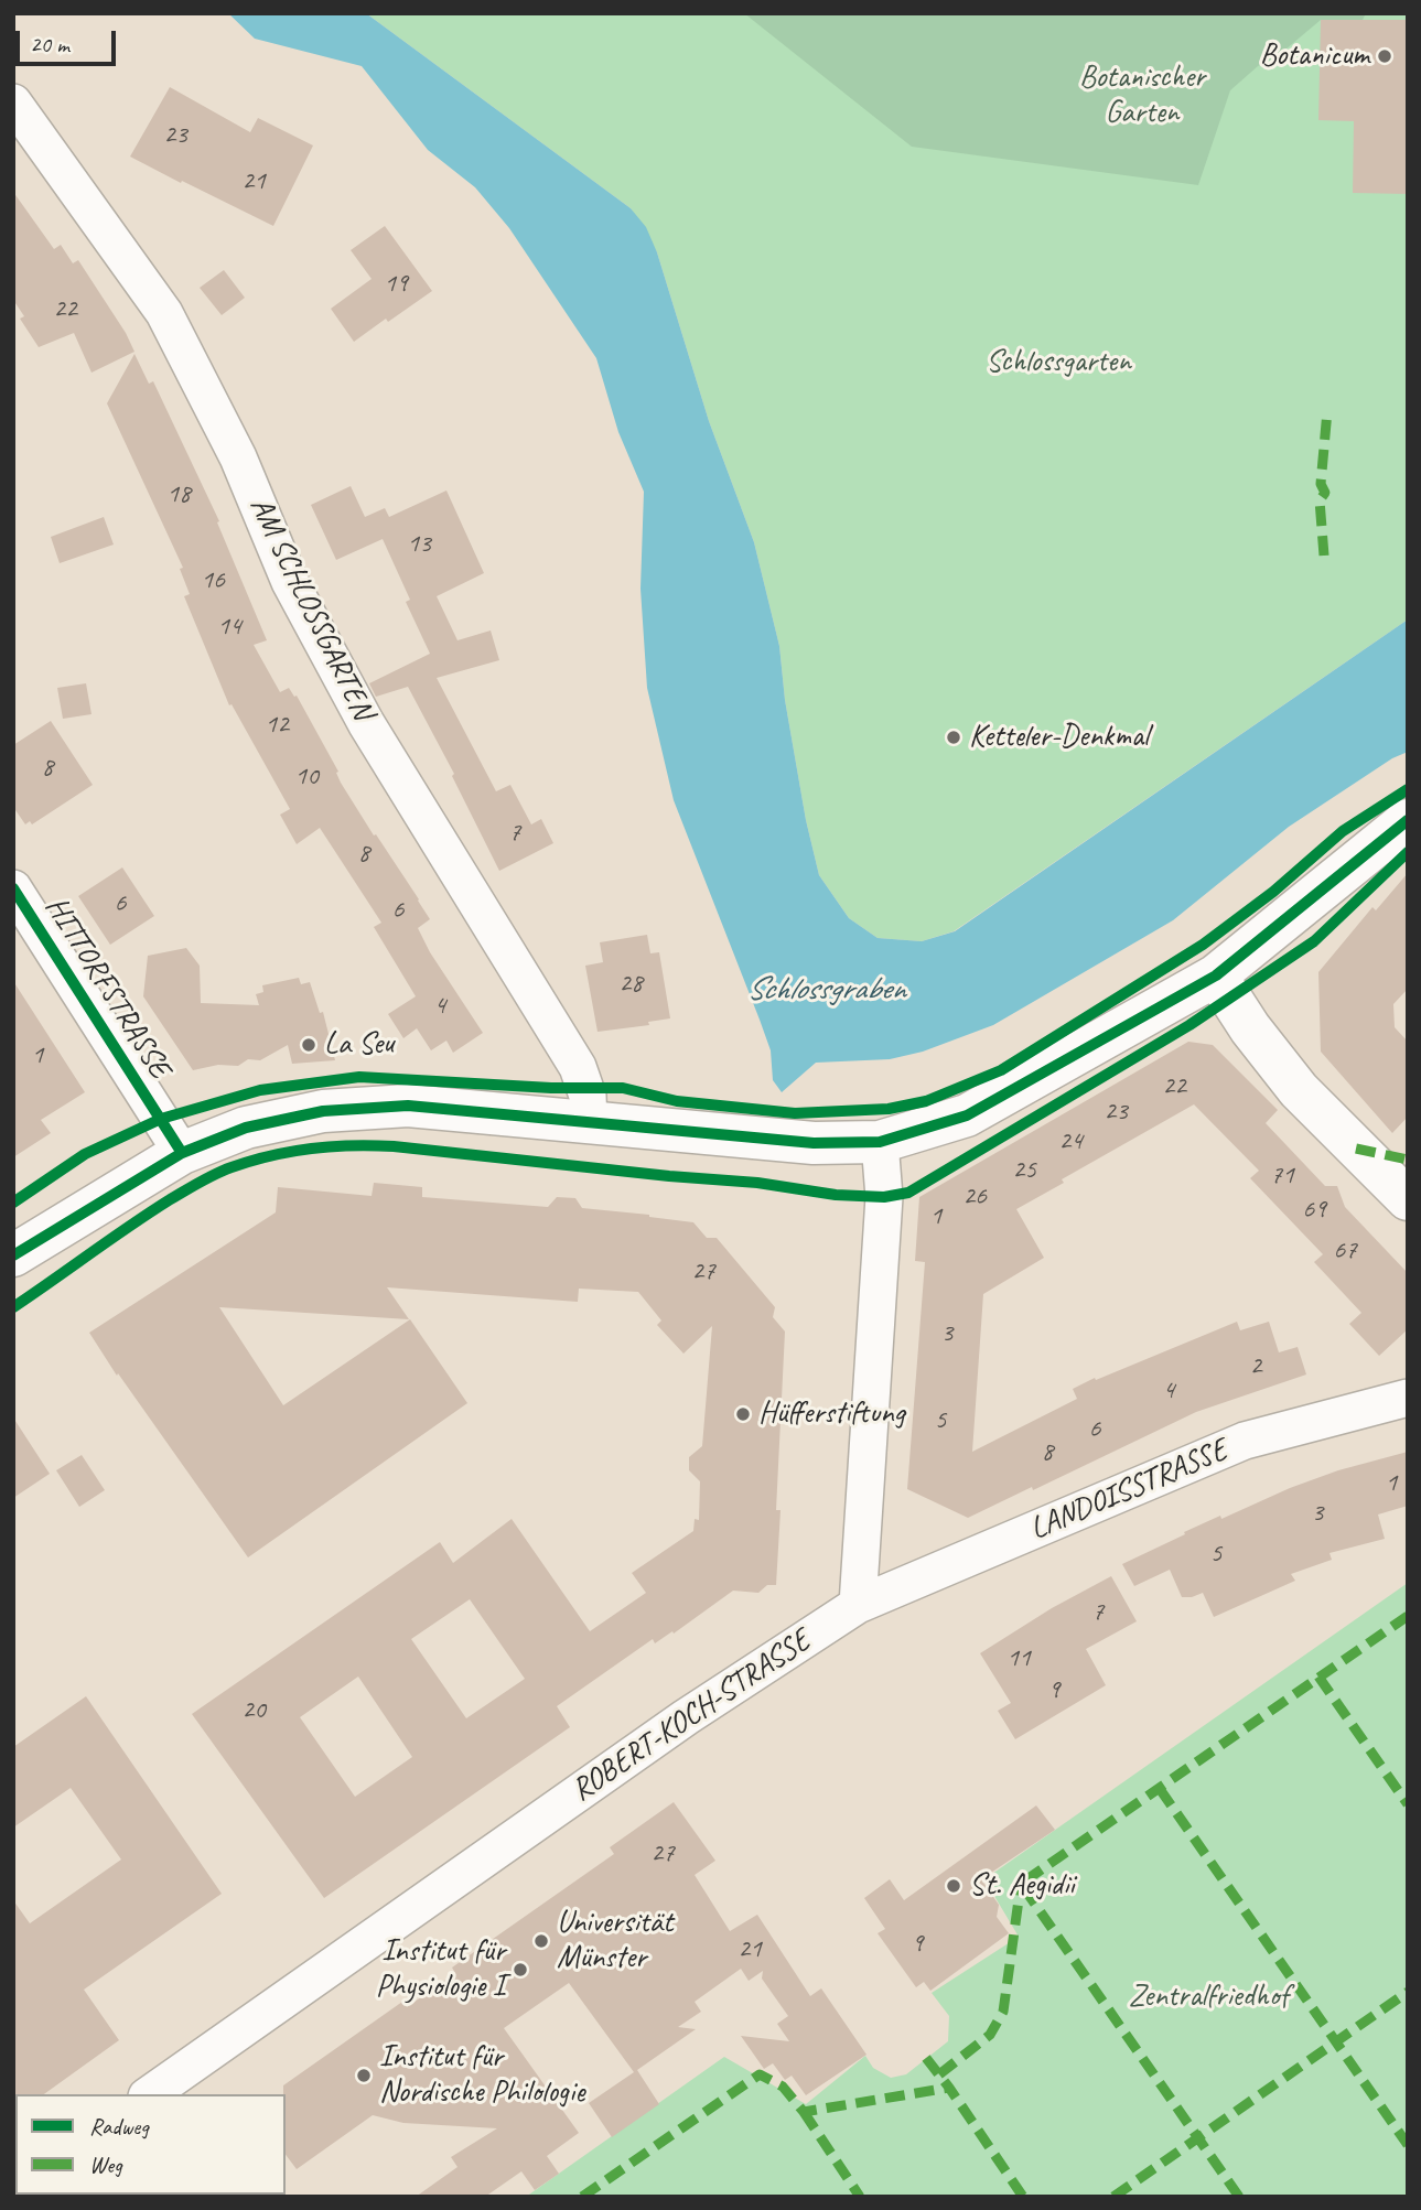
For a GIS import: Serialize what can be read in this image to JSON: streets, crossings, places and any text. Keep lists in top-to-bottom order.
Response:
{
  "streets": {
    "street": [
      "AM SCHLOSSGARTEN",
      "HITTORFSTRASSE",
      "LANDOISSTRASSE",
      "ROBERT-KOCH-STRASSE"
    ]
  },
  "crossings": [
    ["LANDOISSTRASSE", "ROBERT-KOCH-STRASSE"]
  ],
  "water": ["Schlossgraben"],
  "parks": ["Botanischer Garten", "Schlossgarten", "Zentralfriedhof"],
  "places": [
    "Botanicum",
    "Ketteler-Denkmal",
    "La Seu",
    "Hüfferstiftung",
    "St. Aegidii",
    "Universität Münster",
    "Institut für Physiologie I",
    "Institut für Nordische Philologie"
  ],
  "house_numbers": [
    "23",
    "21",
    "19",
    "22",
    "18",
    "13",
    "16",
    "14",
    "12",
    "8",
    "10",
    "7",
    "8",
    "6",
    "6",
    "28",
    "4",
    "1",
    "22",
    "23",
    "24",
    "25",
    "71",
    "26",
    "69",
    "1",
    "67",
    "27",
    "3",
    "2",
    "4",
    "5",
    "6",
    "8",
    "1",
    "3",
    "5",
    "7",
    "11",
    "9",
    "20",
    "27",
    "9",
    "21"
  ],
  "legend": ["Radweg", "Weg"],
  "scale_bar": "20 m"
}
